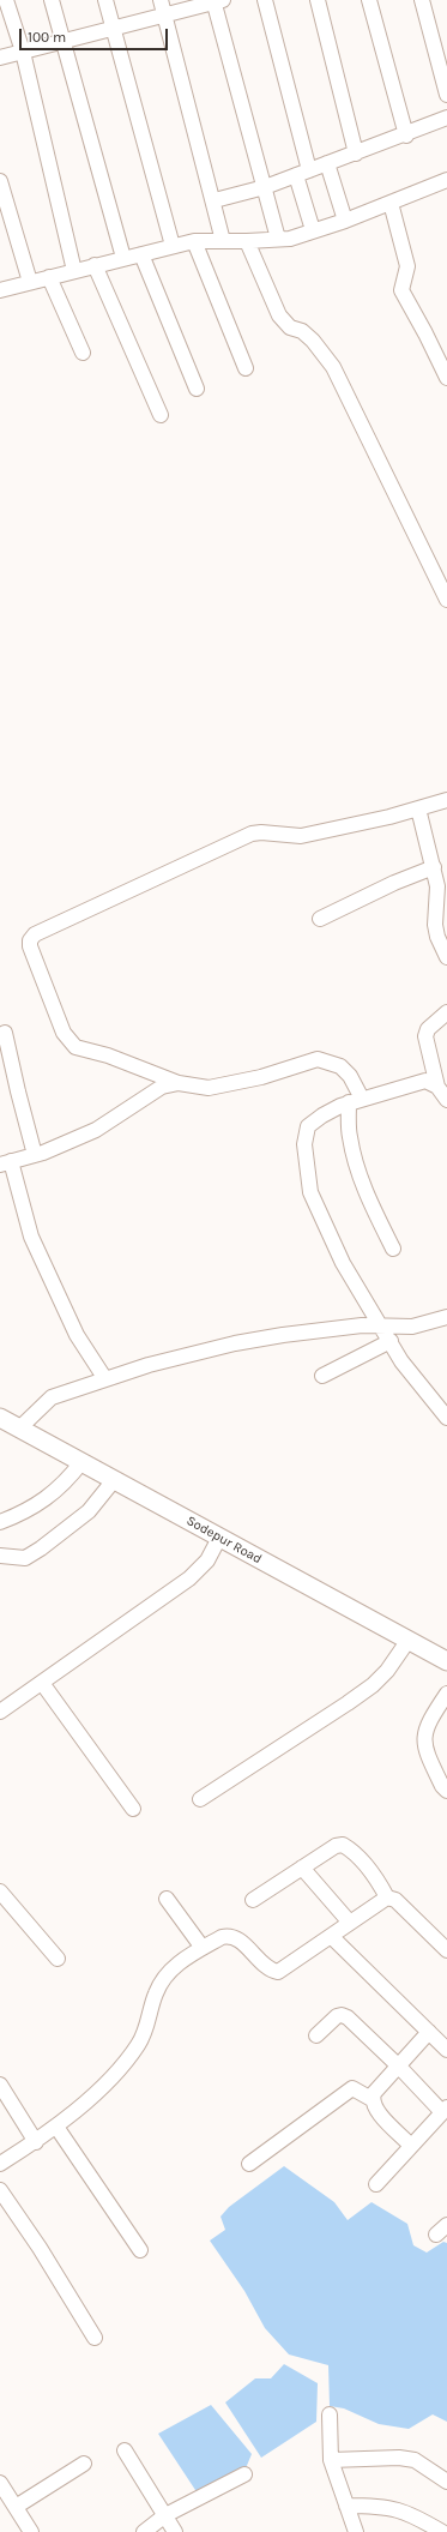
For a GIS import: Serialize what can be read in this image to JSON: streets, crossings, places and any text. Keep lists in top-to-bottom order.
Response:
{
  "streets": {
    "main road": ["Sodepur Road"]
  },
  "scale_bar": "100 m"
}
